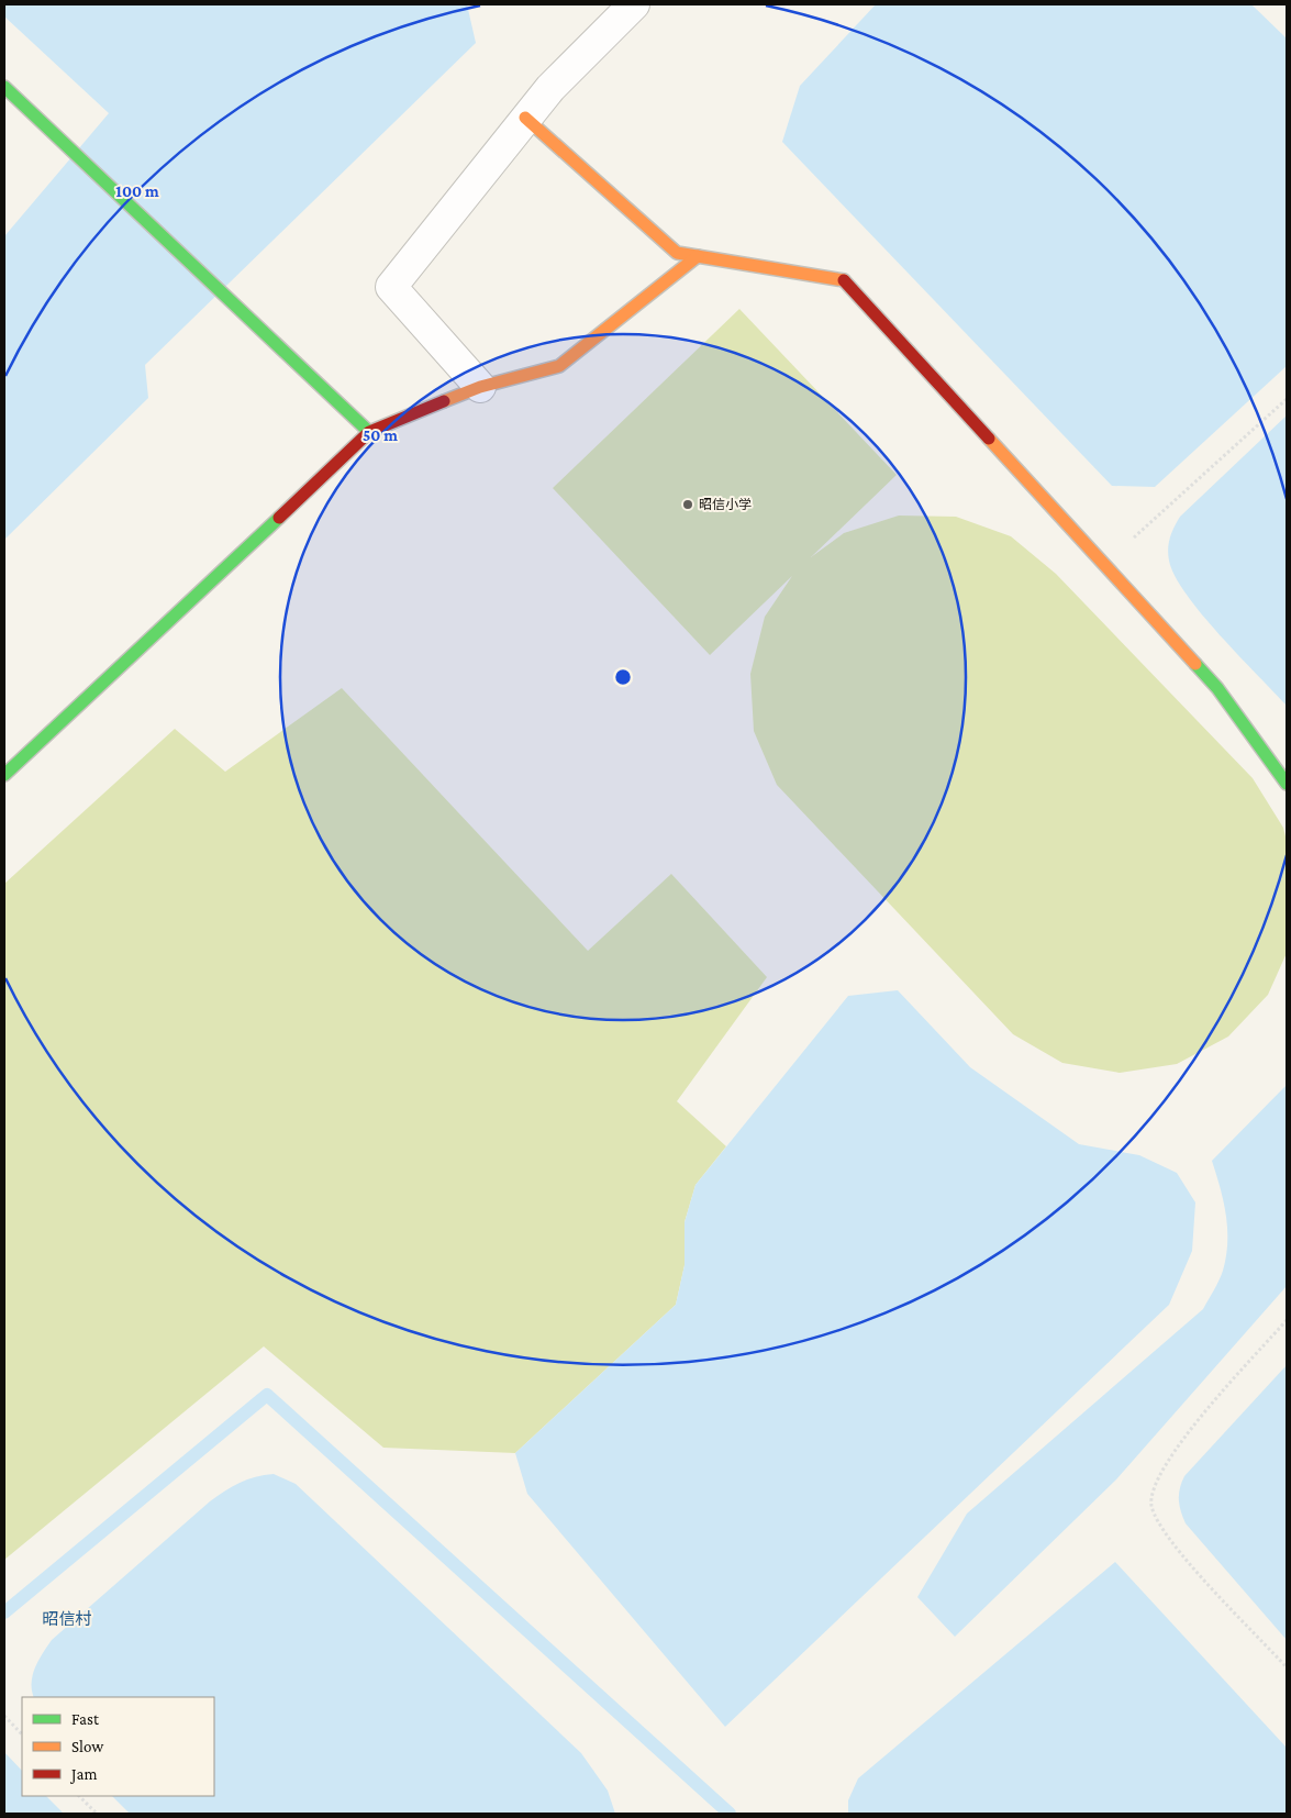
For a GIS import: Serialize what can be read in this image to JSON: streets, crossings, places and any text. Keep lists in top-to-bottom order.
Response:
{
  "districts": ["昭信村"],
  "places": ["昭信小学"],
  "legend": ["Fast", "Slow", "Jam"],
  "rings": ["100 m", "50 m"]
}
